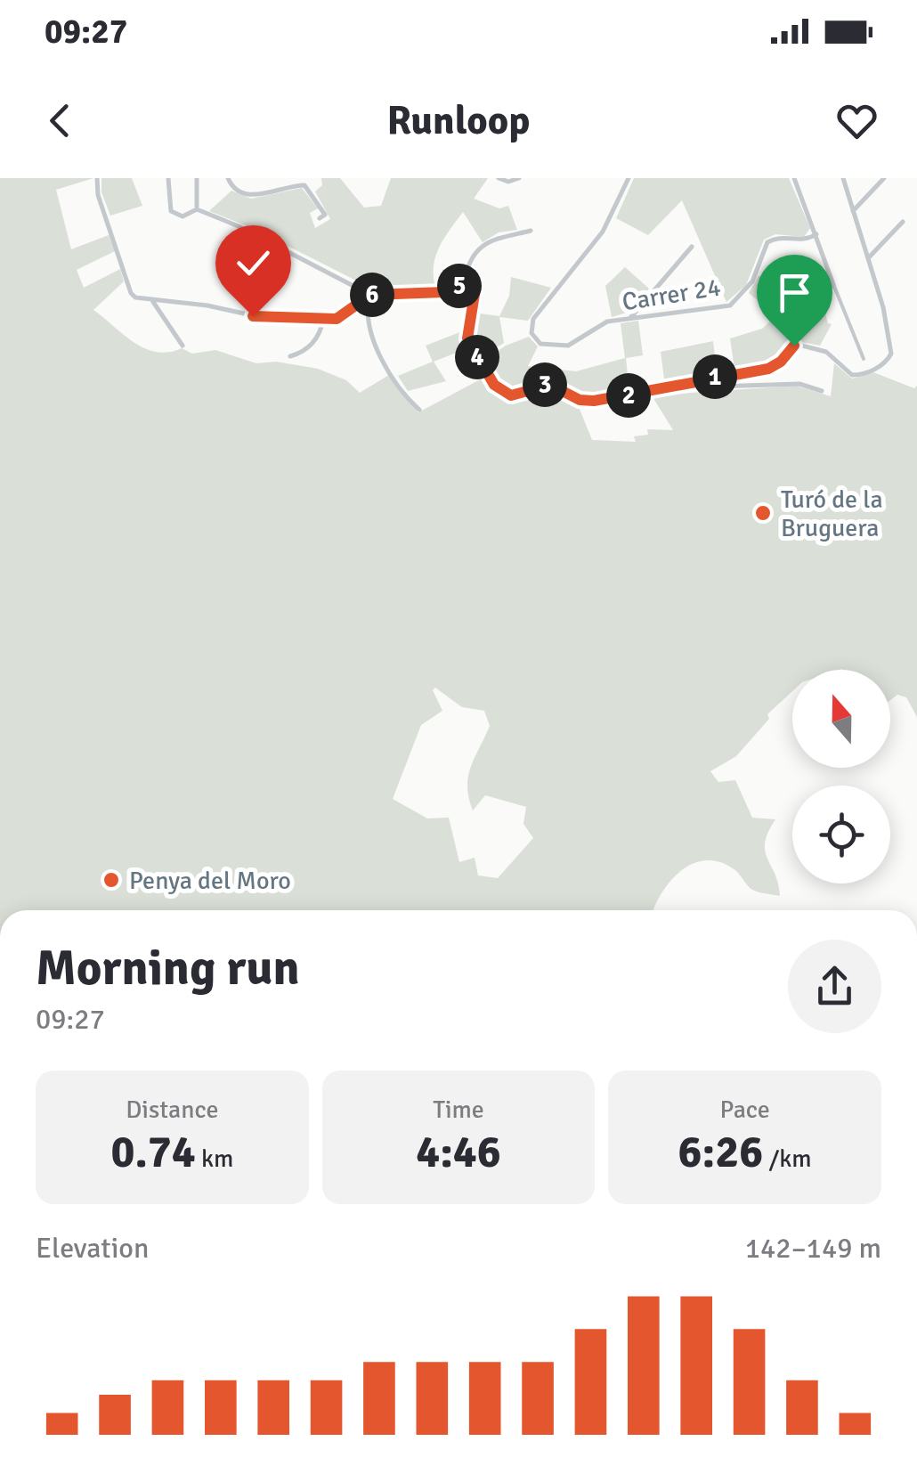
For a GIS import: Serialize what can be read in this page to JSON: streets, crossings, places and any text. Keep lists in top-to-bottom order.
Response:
{
  "streets": {
    "street": ["Carrer 24"]
  },
  "places": ["Turó de la Bruguera", "Penya del Moro"],
  "north": "top",
  "page": {
    "status": "09:27",
    "header": "Runloop",
    "pins": [
      "5",
      "6",
      "4",
      "1",
      "3",
      "2"
    ],
    "heading": ["Morning run", "09:27"],
    "stats": [
      ["Distance", "0.74 km"],
      ["Time", "4:46"],
      ["Pace", "6:26 /km"]
    ],
    "chart": ["Elevation", "142–149 m"]
  }
}
